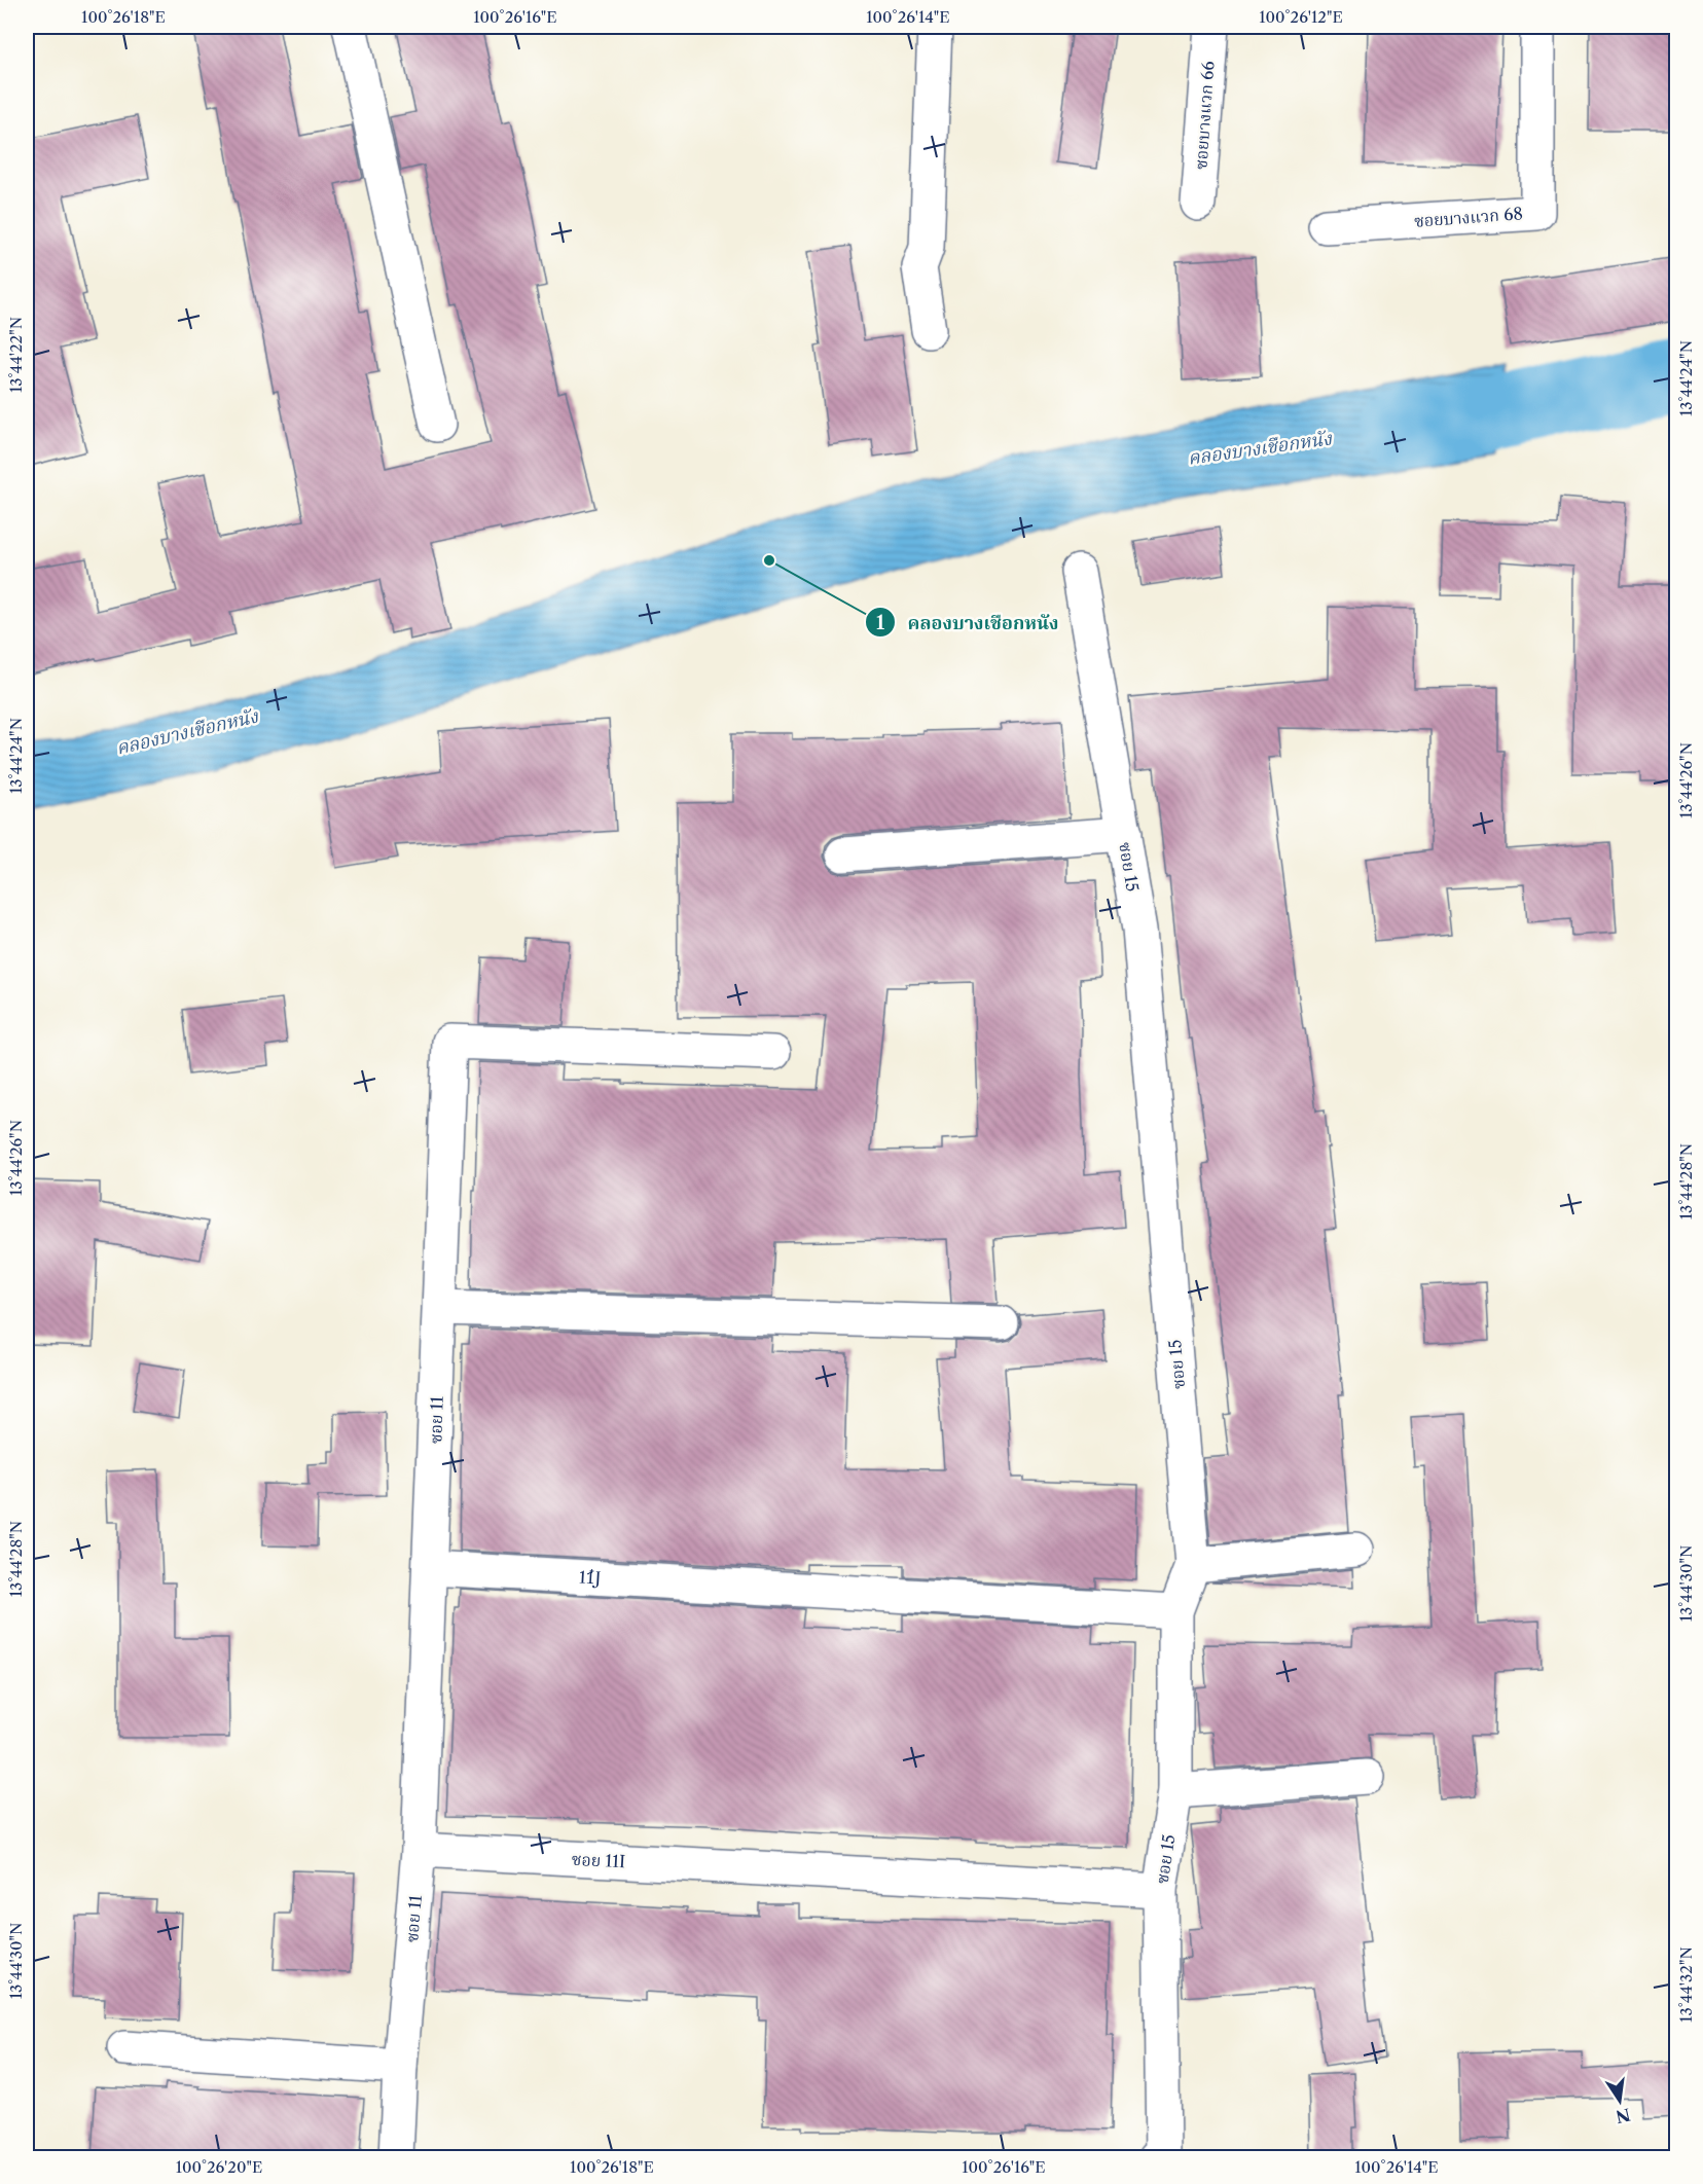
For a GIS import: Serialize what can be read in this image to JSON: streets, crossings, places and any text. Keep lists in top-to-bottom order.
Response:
{
  "streets": {
    "street": [
      "ซอยบางแวก 66",
      "ซอยบางแวก 68",
      "ซอย 15",
      "ซอย 11",
      "11๋J",
      "ซอย 11I"
    ]
  },
  "crossings": [
    ["ซอย 15", "11๋J"],
    ["ซอย 15", "ซอย 11I"],
    ["ซอย 11", "11๋J"],
    ["ซอย 11", "ซอย 11I"]
  ],
  "water": ["คลองบางเชือกหนัง"],
  "places": ["คลองบางเชือกหนัง"],
  "north": "bottom",
  "coordinates": [
    "100°26'18\"E",
    "100°26'16\"E",
    "100°26'14\"E",
    "100°26'12\"E",
    "13°44'22\"N",
    "13°44'24\"N",
    "13°44'26\"N",
    "13°44'28\"N",
    "13°44'30\"N",
    "13°44'32\"N",
    "100°26'20\"E"
  ]
}
